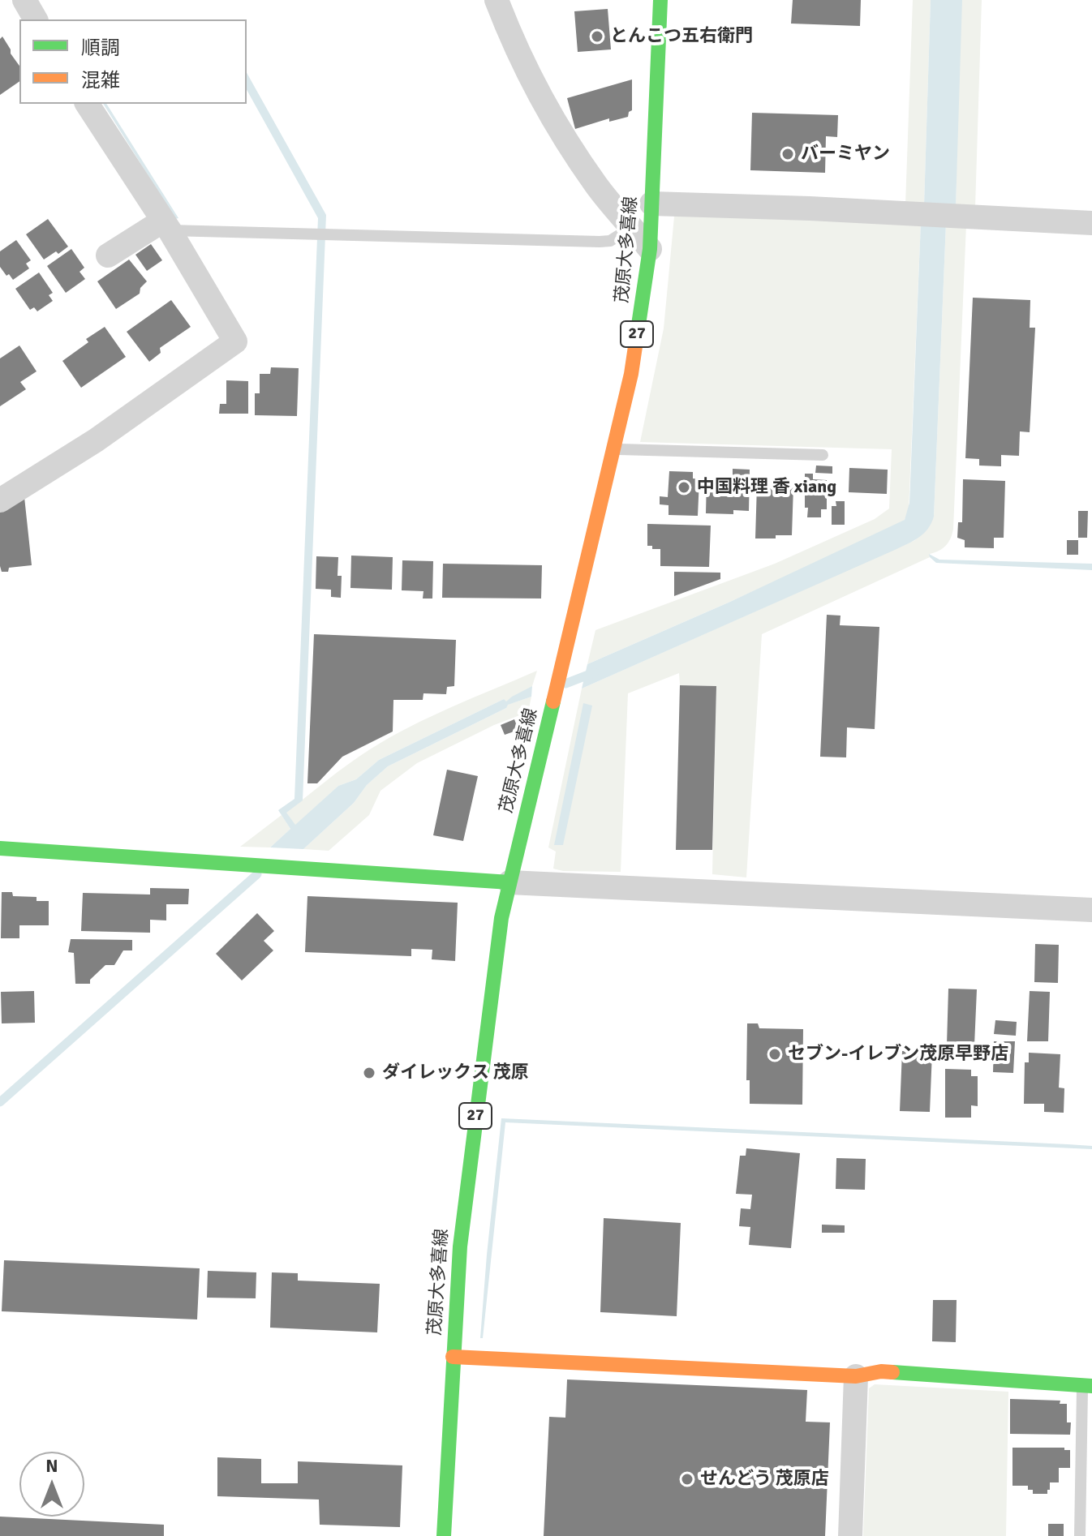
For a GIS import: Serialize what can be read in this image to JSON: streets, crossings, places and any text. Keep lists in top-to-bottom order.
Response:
{
  "streets": {
    "main road": ["茂原大多喜線", "27"]
  },
  "places": [
    "とんこつ五右衛門",
    "バーミヤン",
    "中国料理 香 xiang",
    "セブン-イレブン茂原早野店",
    "ダイレックス 茂原",
    "せんどう 茂原店"
  ],
  "legend": ["順調", "混雑"],
  "north": "top"
}
